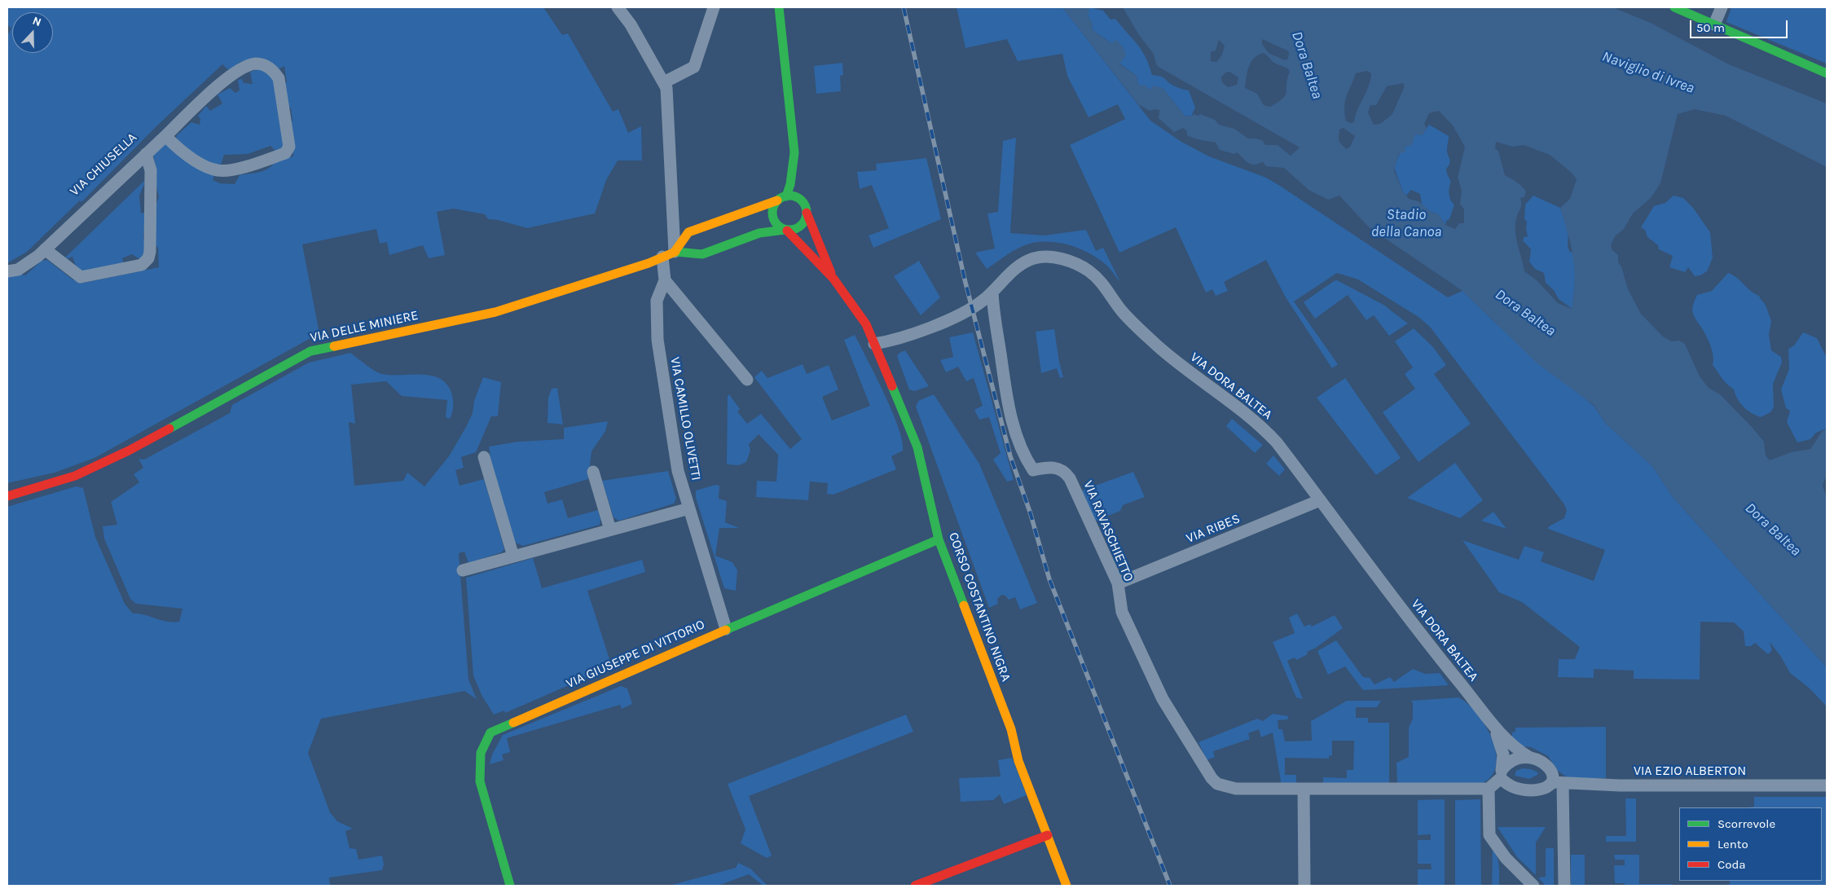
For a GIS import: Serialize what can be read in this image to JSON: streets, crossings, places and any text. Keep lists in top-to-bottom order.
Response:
{
  "streets": {
    "main road": ["VIA DELLE MINIERE", "CORSO COSTANTINO NIGRA", "VIA GIUSEPPE DI VITTORIO"],
    "street": [
      "VIA CHIUSELLA",
      "VIA DORA BALTEA",
      "VIA CAMILLO OLIVETTI",
      "VIA RIBES",
      "VIA RAVASCHIETTO",
      "VIA EZIO ALBERTON"
    ]
  },
  "crossings": [
    ["VIA DELLE MINIERE", "VIA CAMILLO OLIVETTI"],
    ["VIA DELLE MINIERE", "CORSO COSTANTINO NIGRA"],
    ["VIA DORA BALTEA", "VIA RIBES"],
    ["VIA DORA BALTEA", "VIA RAVASCHIETTO"],
    ["VIA DORA BALTEA", "CORSO COSTANTINO NIGRA"],
    ["VIA DORA BALTEA", "VIA EZIO ALBERTON"],
    ["VIA CAMILLO OLIVETTI", "VIA GIUSEPPE DI VITTORIO"],
    ["VIA RIBES", "VIA RAVASCHIETTO"],
    ["CORSO COSTANTINO NIGRA", "VIA GIUSEPPE DI VITTORIO"]
  ],
  "water": ["Dora Baltea", "Naviglio di Ivrea", "Stadio della Canoa"],
  "legend": ["Scorrevole", "Lento", "Coda"],
  "scale_bar": "50 m",
  "north": "top"
}
